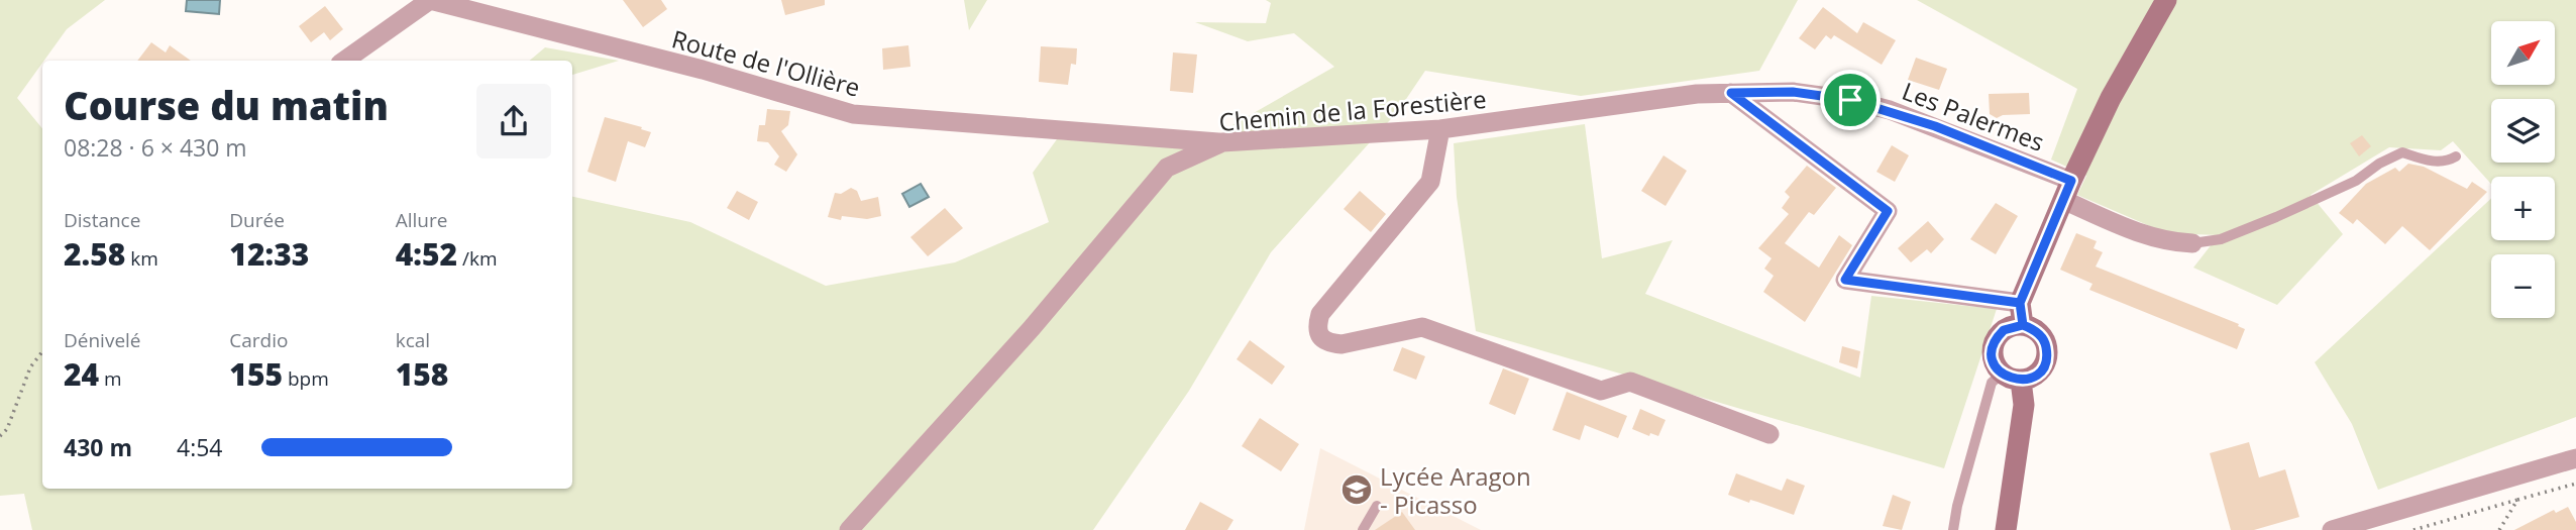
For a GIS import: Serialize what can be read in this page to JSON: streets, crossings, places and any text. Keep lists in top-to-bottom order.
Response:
{
  "streets": {
    "street": ["Route de l'Ollière", "Chemin de la Forestière", "Les Palermes"]
  },
  "crossings": [
    ["Route de l'Ollière", "Chemin de la Forestière"],
    ["Chemin de la Forestière", "Les Palermes"]
  ],
  "places": {
    "school or university": ["Lycée Aragon - Picasso"]
  },
  "north": "top right",
  "page": {
    "map_buttons": ["+", "−"],
    "heading": ["Course du matin", "08:28 · 6 × 430 m"],
    "stats": [
      ["Distance", "2.58 km"],
      ["Durée", "12:33"],
      ["Allure", "4:52 /km"],
      ["Dénivelé", "24 m"],
      ["Cardio", "155 bpm"],
      ["kcal", "158"]
    ],
    "list": [
      {
        "name": "430 m",
        "note": "4:54"
      }
    ]
  }
}
